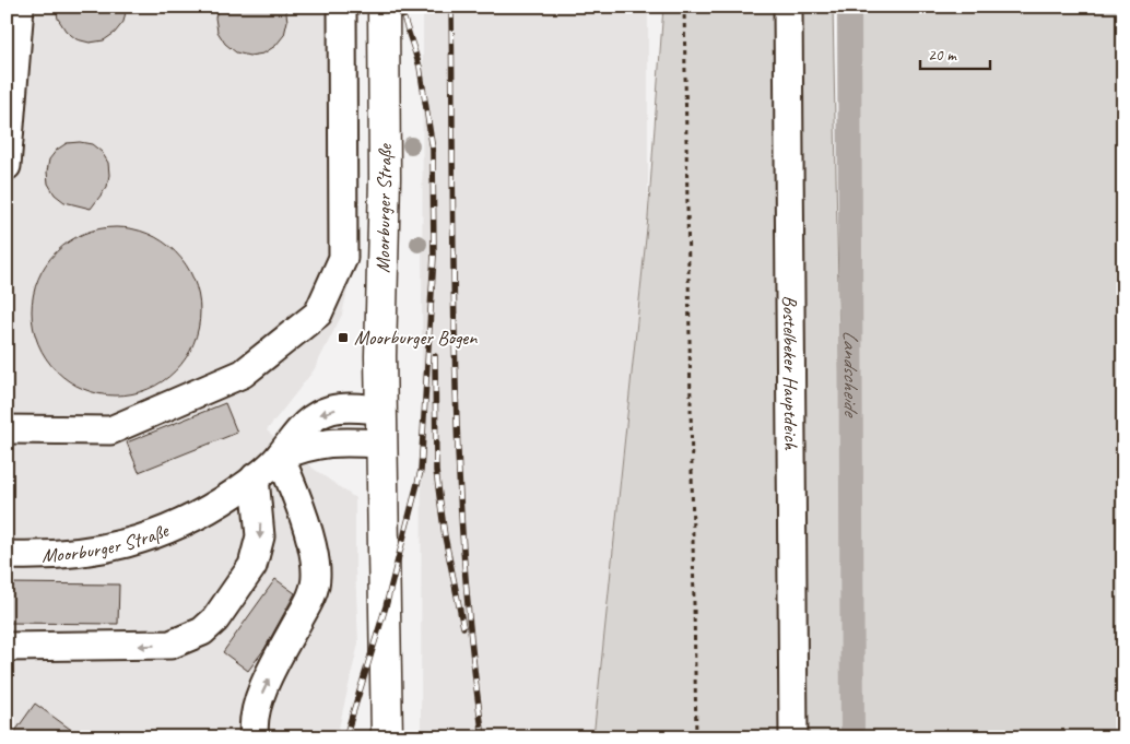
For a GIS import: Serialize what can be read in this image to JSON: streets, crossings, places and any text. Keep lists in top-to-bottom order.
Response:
{
  "streets": {
    "main road": ["Moorburger Straße"],
    "street": ["Bostelbeker Hauptdeich"]
  },
  "water": ["Landscheide"],
  "places": {
    "transit": ["Moorburger Bogen"]
  },
  "scale_bar": "20 m"
}
